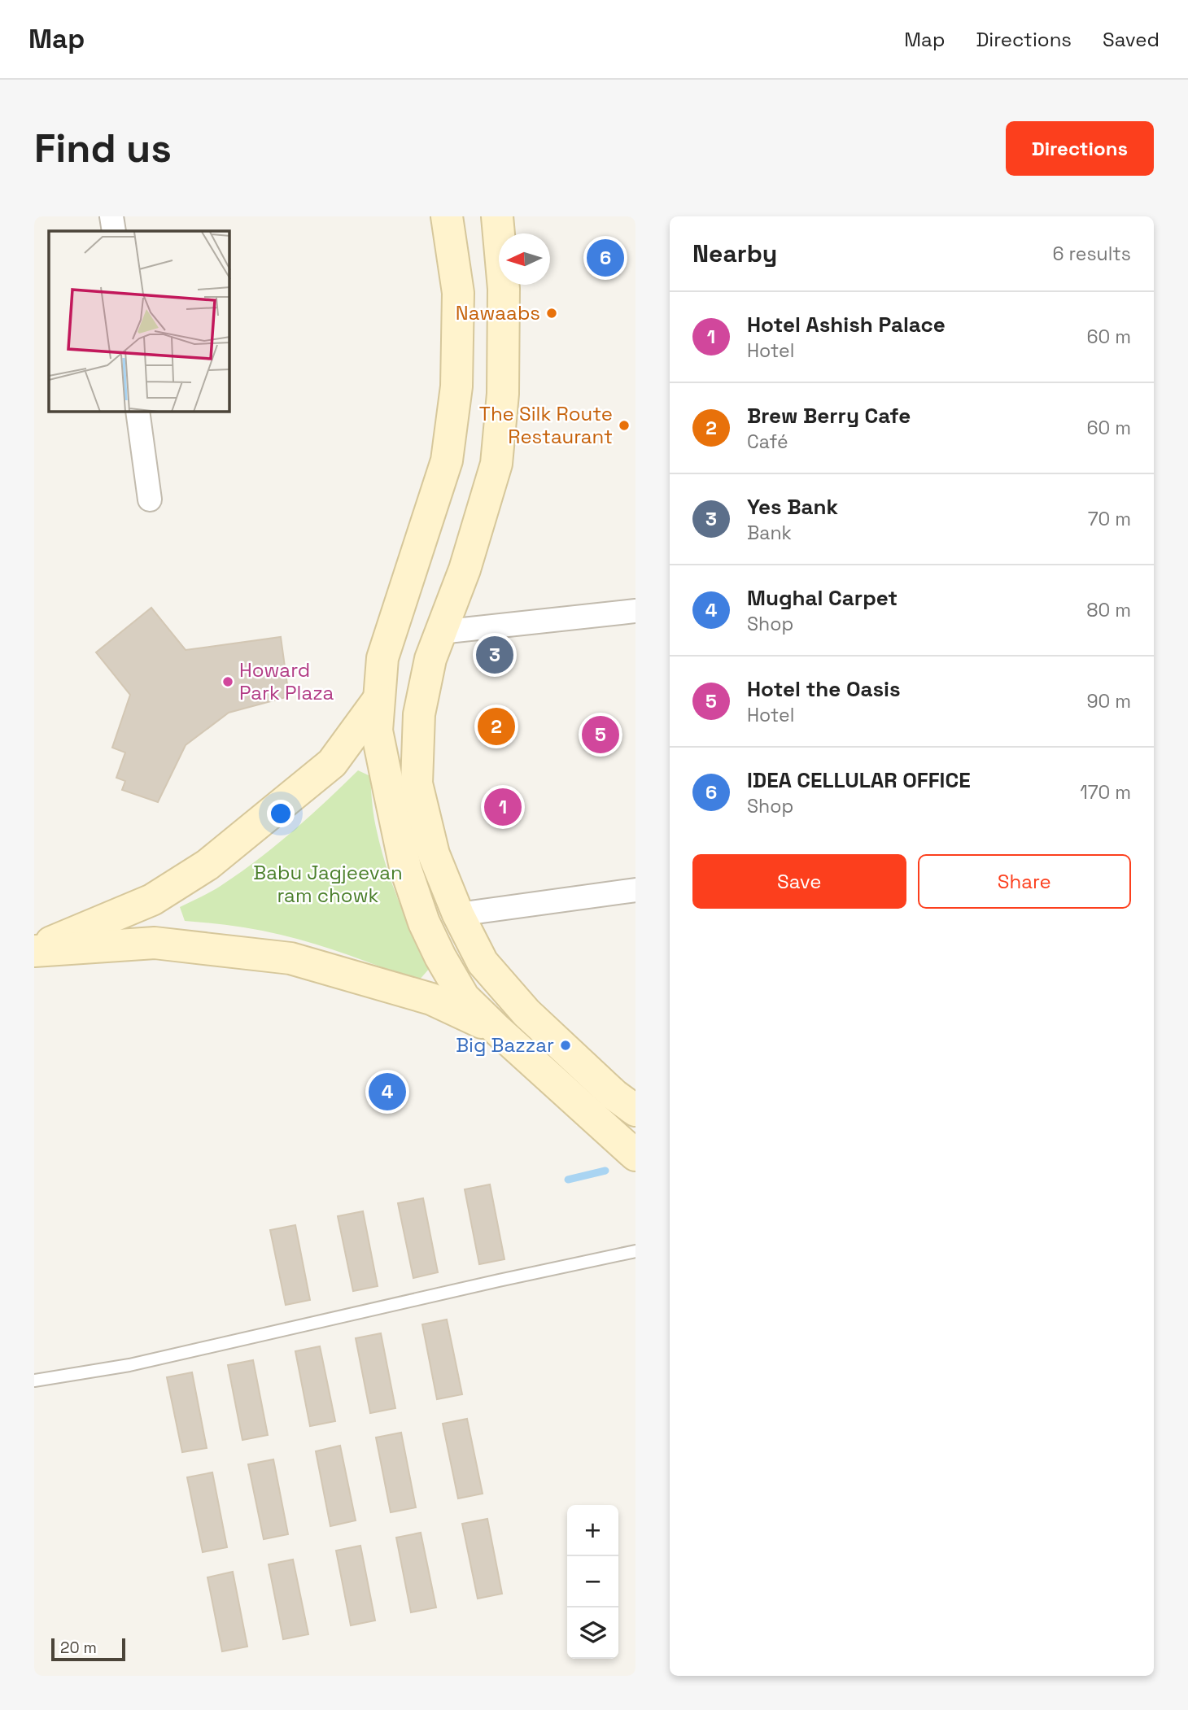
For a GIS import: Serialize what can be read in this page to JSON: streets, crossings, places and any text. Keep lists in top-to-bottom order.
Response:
{
  "parks": ["Babu Jagjeevan ram chowk"],
  "places": [
    "Nawaabs",
    "The Silk Route Restaurant",
    "Howard Park Plaza",
    "Big Bazzar"
  ],
  "scale_bar": "20 m",
  "north": "left",
  "page": {
    "header": "Map",
    "nav": ["Map", "Directions", "Saved"],
    "buttons": [
      "Directions",
      ["Save", "Share"]
    ],
    "title": "Find us",
    "heading": ["Nearby", "6 results"],
    "pins": [
      "6",
      "3",
      "2",
      "5",
      "1",
      "4"
    ],
    "list": [
      {
        "mark": "1",
        "name": "Hotel Ashish Palace",
        "note": "Hotel",
        "value": "60 m"
      },
      {
        "mark": "2",
        "name": "Brew Berry Cafe",
        "note": "Café",
        "value": "60 m"
      },
      {
        "mark": "3",
        "name": "Yes Bank",
        "note": "Bank",
        "value": "70 m"
      },
      {
        "mark": "4",
        "name": "Mughal Carpet",
        "note": "Shop",
        "value": "80 m"
      },
      {
        "mark": "5",
        "name": "Hotel the Oasis",
        "note": "Hotel",
        "value": "90 m"
      },
      {
        "mark": "6",
        "name": "IDEA CELLULAR OFFICE",
        "note": "Shop",
        "value": "170 m"
      }
    ],
    "map_buttons": ["+", "−"],
    "scale": "20 m"
  }
}
